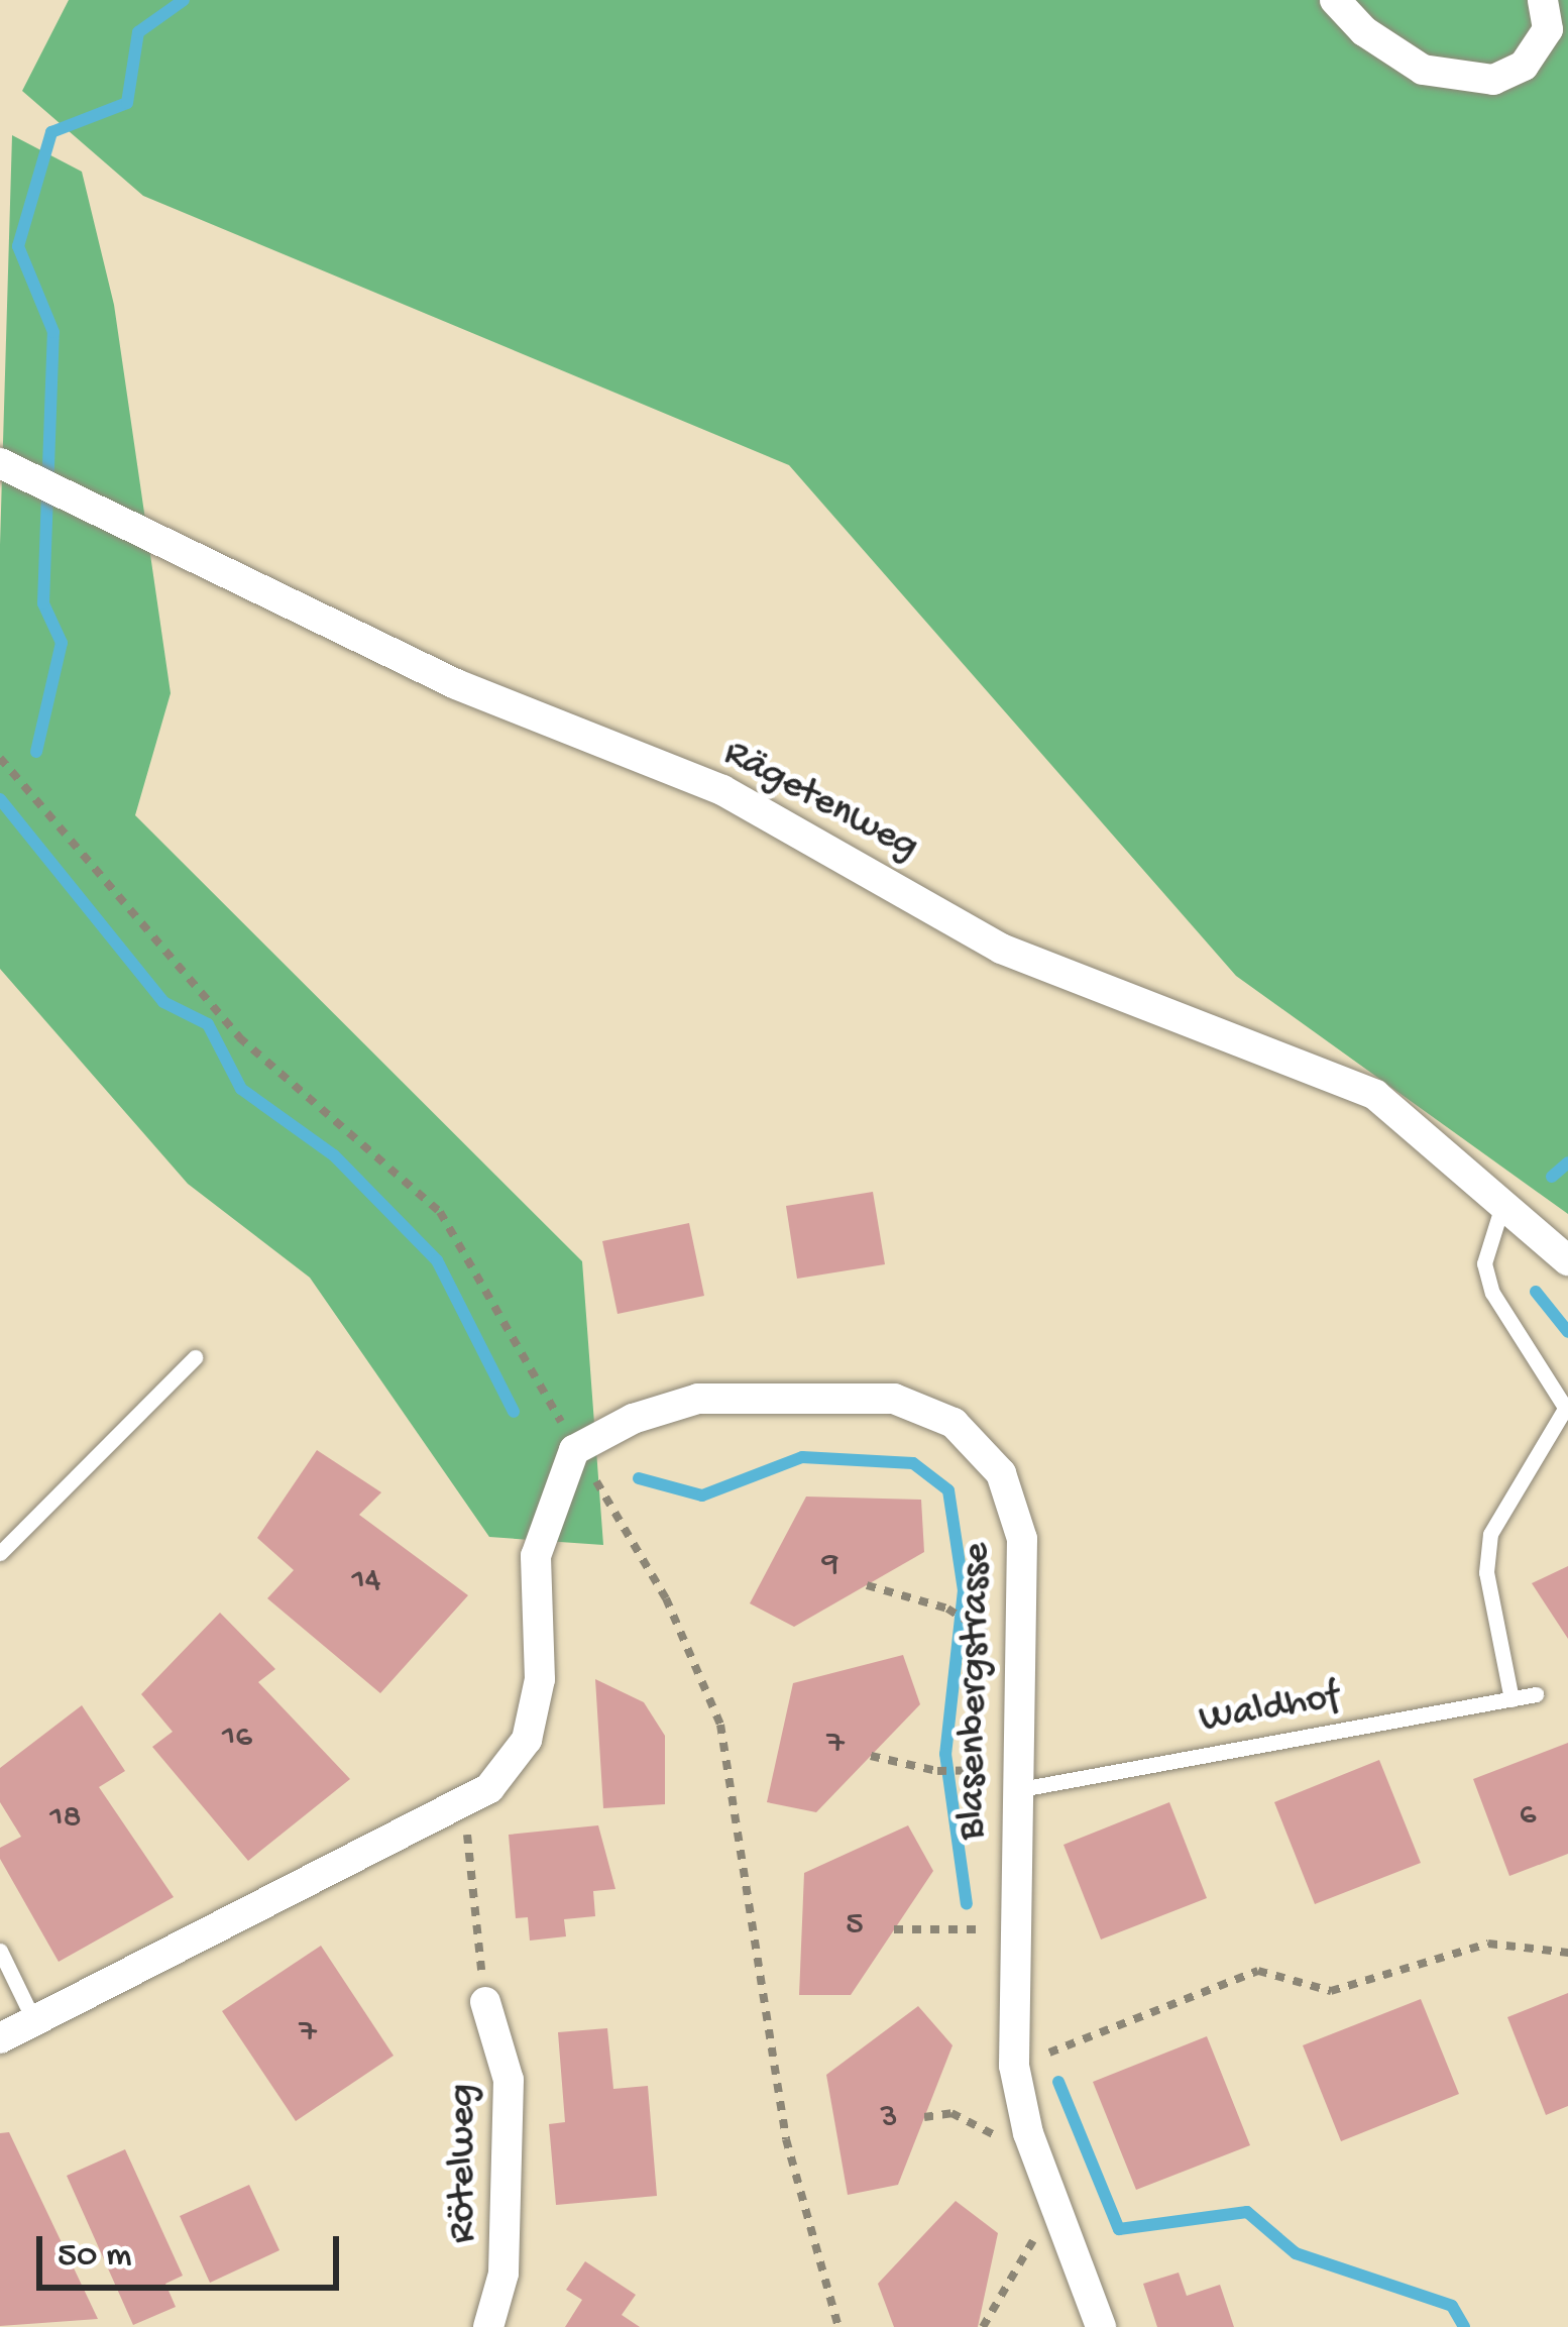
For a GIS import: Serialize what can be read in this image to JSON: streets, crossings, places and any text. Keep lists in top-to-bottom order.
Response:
{
  "streets": {
    "street": ["Rägetenweg", "Blasenbergstrasse", "Rötelweg"],
    "lane": ["Waldhof"]
  },
  "crossings": [
    ["Blasenbergstrasse", "Waldhof"]
  ],
  "house_numbers": [
    "9",
    "14",
    "16",
    "7",
    "6",
    "18",
    "5",
    "7",
    "3"
  ],
  "scale_bar": "50 m"
}
